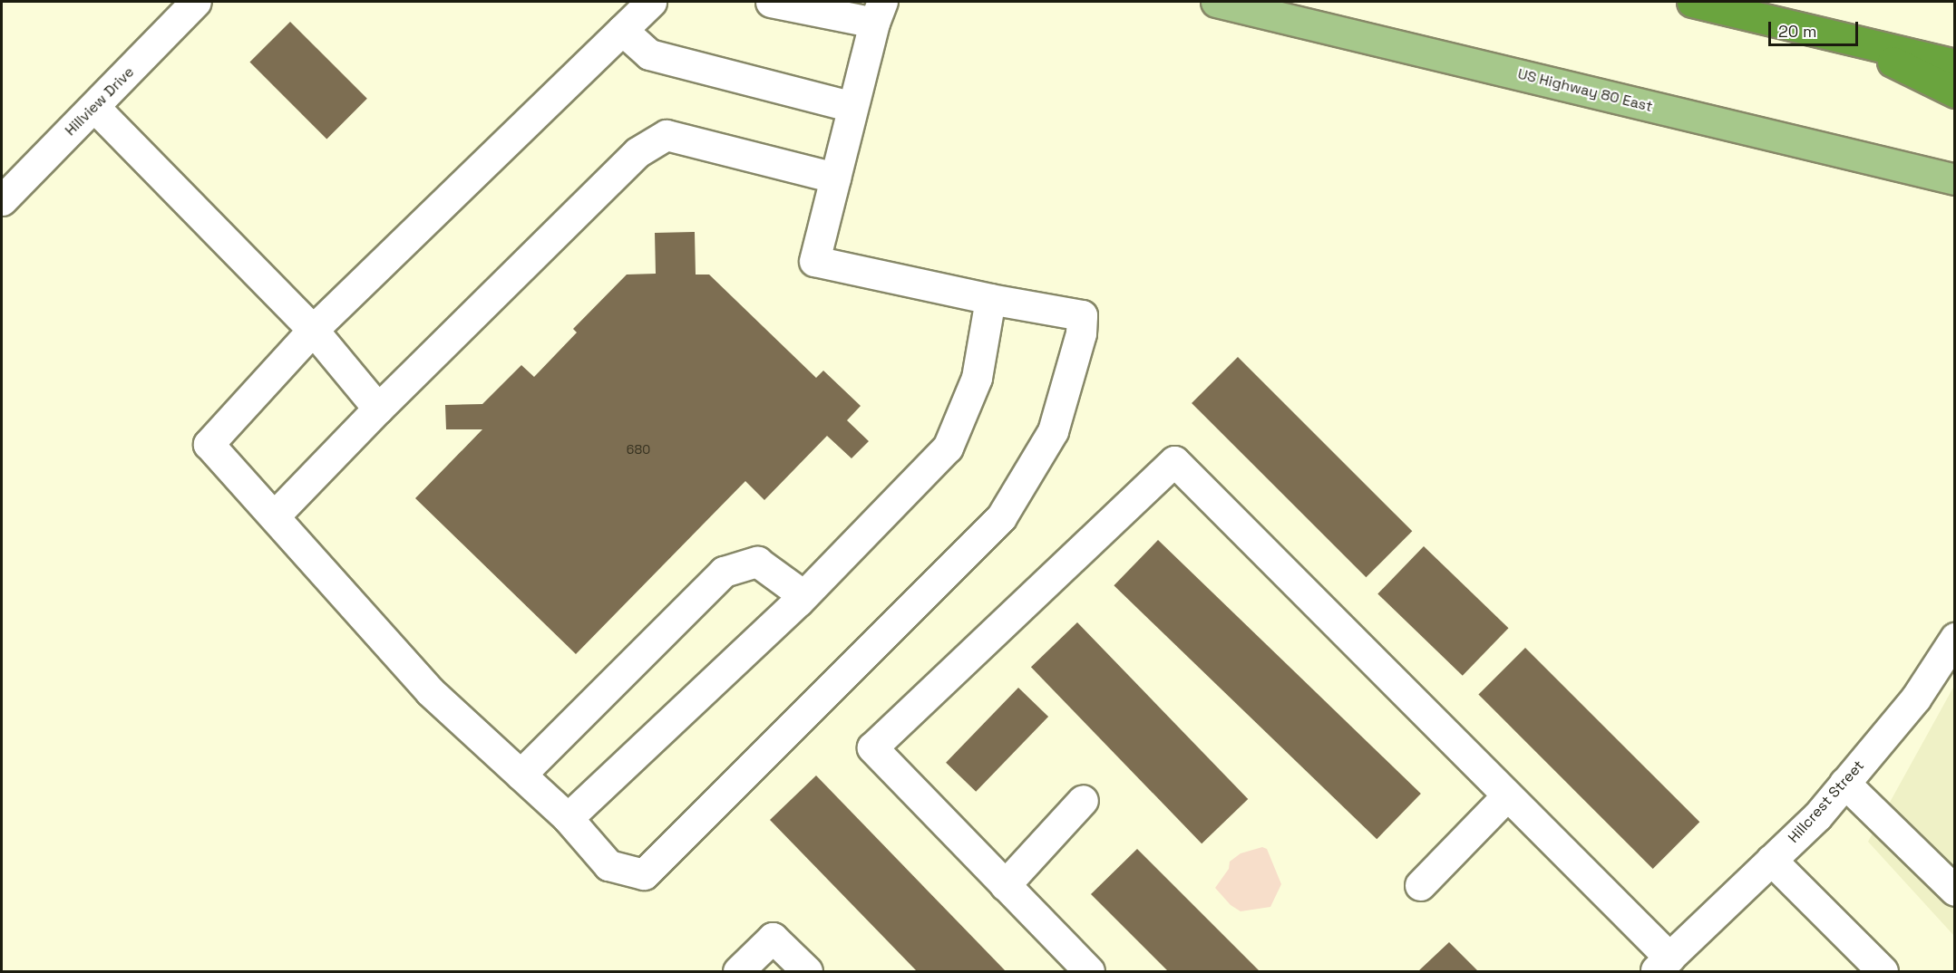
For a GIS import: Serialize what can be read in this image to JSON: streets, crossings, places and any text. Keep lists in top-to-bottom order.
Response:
{
  "streets": {
    "main road": ["US Highway 80 East"],
    "street": ["Hillview Drive", "Hillcrest Street"]
  },
  "house_numbers": ["680"],
  "scale_bar": "20 m"
}
